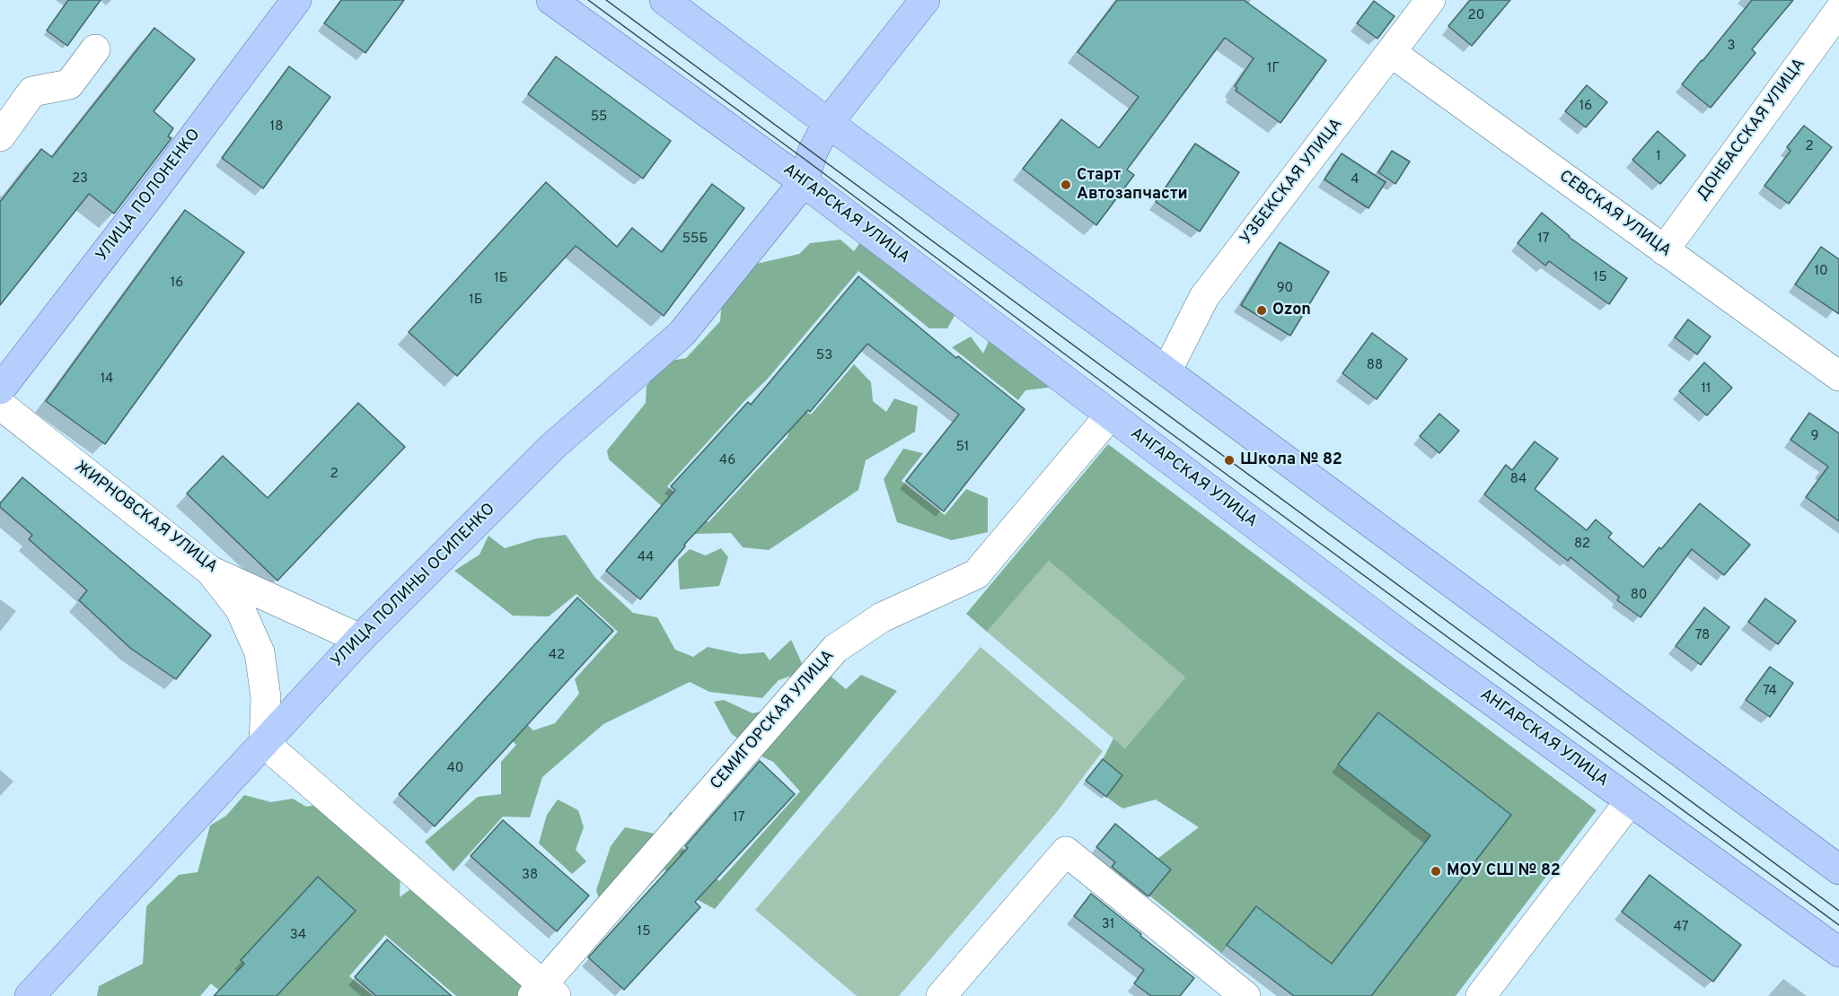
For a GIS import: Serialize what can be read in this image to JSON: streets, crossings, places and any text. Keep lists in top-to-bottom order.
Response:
{
  "streets": {
    "main road": ["УЛИЦА ПОЛОНЕНКО", "АНГАРСКАЯ УЛИЦА", "УЛИЦА ПОЛИНЫ ОСИПЕНКО"],
    "street": [
      "ДОНБАССКАЯ УЛИЦА",
      "УЗБЕКСКАЯ УЛИЦА",
      "СЕВСКАЯ УЛИЦА",
      "ЖИРНОВСКАЯ УЛИЦА",
      "СЕМИГОРСКАЯ УЛИЦА"
    ]
  },
  "crossings": [
    ["ДОНБАССКАЯ УЛИЦА", "СЕВСКАЯ УЛИЦА"],
    ["УЗБЕКСКАЯ УЛИЦА", "СЕВСКАЯ УЛИЦА"],
    ["АНГАРСКАЯ УЛИЦА", "УЛИЦА ПОЛИНЫ ОСИПЕНКО"],
    ["АНГАРСКАЯ УЛИЦА", "СЕМИГОРСКАЯ УЛИЦА"],
    ["ЖИРНОВСКАЯ УЛИЦА", "УЛИЦА ПОЛИНЫ ОСИПЕНКО"]
  ],
  "places": [
    "Старт Автозапчасти",
    "Ozon",
    "Школа № 82",
    "МОУ СШ № 82"
  ],
  "house_numbers": [
    "20",
    "3",
    "1Г",
    "16",
    "55",
    "18",
    "2",
    "1",
    "23",
    "4",
    "55Б",
    "17",
    "10",
    "15",
    "1Б",
    "16",
    "90",
    "1Б",
    "53",
    "88",
    "14",
    "11",
    "9",
    "51",
    "46",
    "2",
    "84",
    "82",
    "44",
    "80",
    "78",
    "42",
    "74",
    "40",
    "17",
    "38",
    "31",
    "47",
    "15",
    "34"
  ]
}
